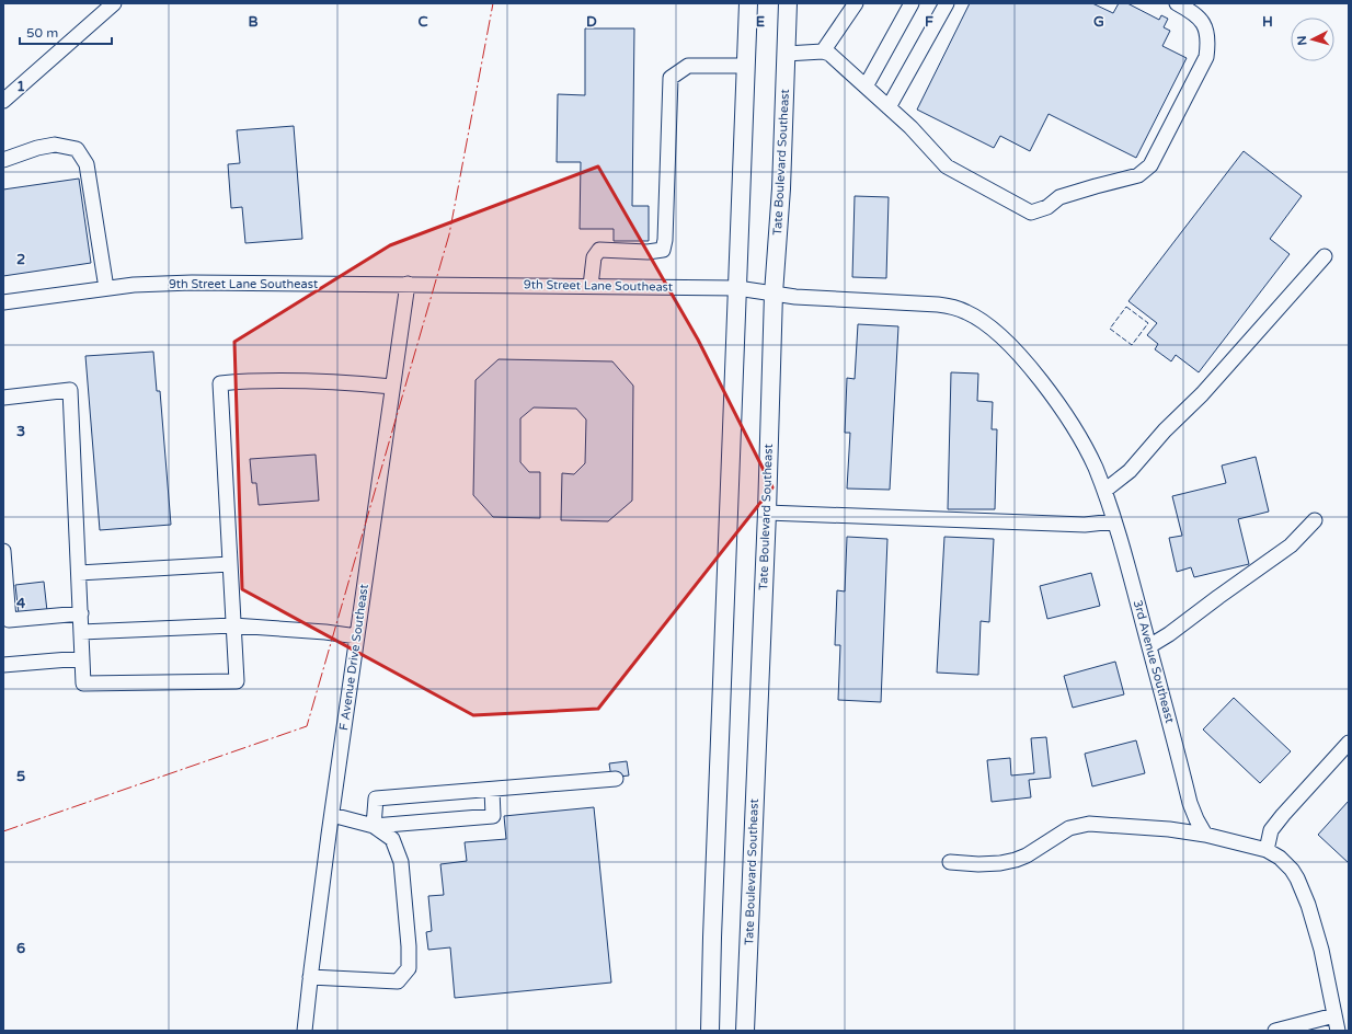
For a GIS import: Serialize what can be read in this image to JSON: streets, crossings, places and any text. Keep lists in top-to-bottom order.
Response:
{
  "streets": {
    "main road": ["Tate Boulevard Southeast"],
    "street": ["9th Street Lane Southeast", "F Avenue Drive Southeast", "3rd Avenue Southeast"]
  },
  "crossings": [
    ["Tate Boulevard Southeast", "9th Street Lane Southeast"],
    ["9th Street Lane Southeast", "F Avenue Drive Southeast"],
    ["9th Street Lane Southeast", "3rd Avenue Southeast"]
  ],
  "scale_bar": "50 m",
  "north": "left",
  "grid": {
    "columns": [
      "B",
      "C",
      "D",
      "E",
      "F",
      "G",
      "H"
    ],
    "rows": [
      "1",
      "2",
      "3",
      "4",
      "5",
      "6"
    ]
  }
}
